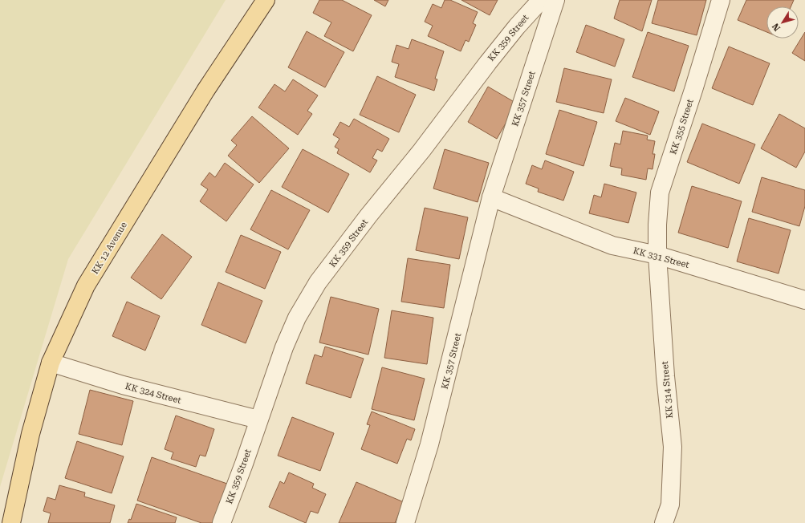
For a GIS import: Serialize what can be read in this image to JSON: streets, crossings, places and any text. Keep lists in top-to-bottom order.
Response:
{
  "streets": {
    "main road": ["KK 12 Avenue"],
    "street": [
      "KK 359 Street",
      "KK 357 Street",
      "KK 355 Street",
      "KK 331 Street",
      "KK 314 Street",
      "KK 324 Street"
    ]
  },
  "crossings": [
    ["KK 359 Street", "KK 324 Street"],
    ["KK 357 Street", "KK 331 Street"],
    ["KK 355 Street", "KK 331 Street"],
    ["KK 355 Street", "KK 314 Street"],
    ["KK 12 Avenue", "KK 324 Street"],
    ["KK 331 Street", "KK 314 Street"]
  ],
  "north": "bottom left"
}
